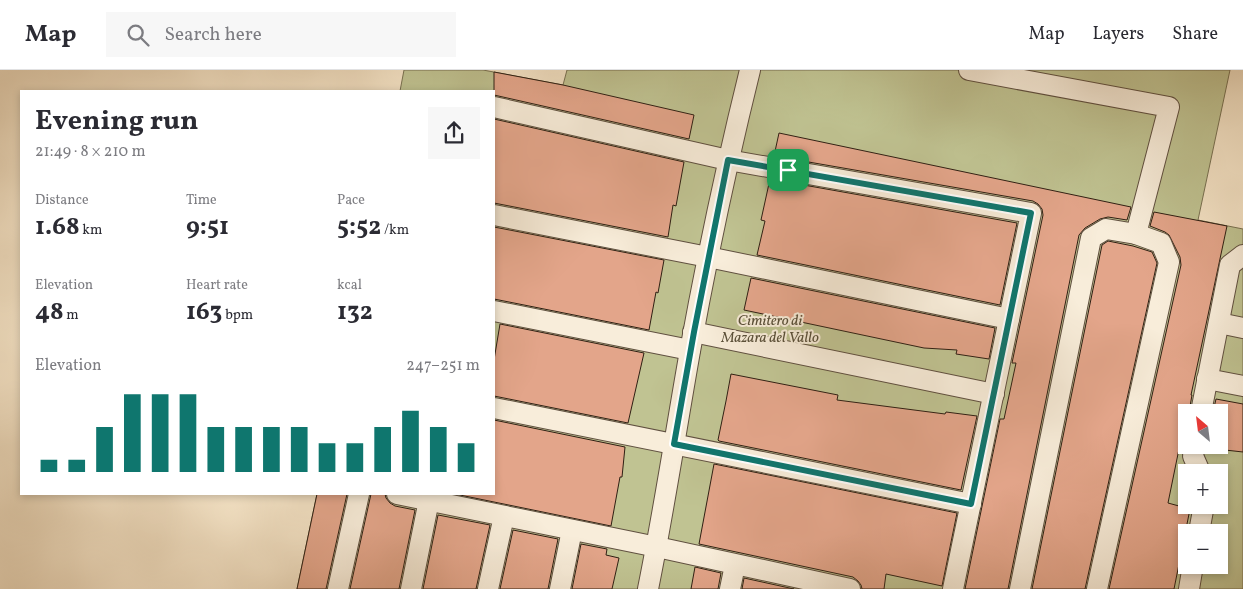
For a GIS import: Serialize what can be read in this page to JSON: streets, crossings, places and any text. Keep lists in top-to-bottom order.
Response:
{
  "parks": ["Cimitero di Mazara del Vallo"],
  "north": "top left",
  "page": {
    "header": "Map",
    "search": "Search here",
    "nav": ["Map", "Layers", "Share"],
    "heading": ["Evening run", "21:49 · 8 × 210 m"],
    "stats": [
      ["Distance", "1.68 km"],
      ["Time", "9:51"],
      ["Pace", "5:52 /km"],
      ["Elevation", "48 m"],
      ["Heart rate", "163 bpm"],
      ["kcal", "132"]
    ],
    "chart": ["Elevation", "247–251 m"],
    "map_buttons": ["+", "−"]
  }
}
